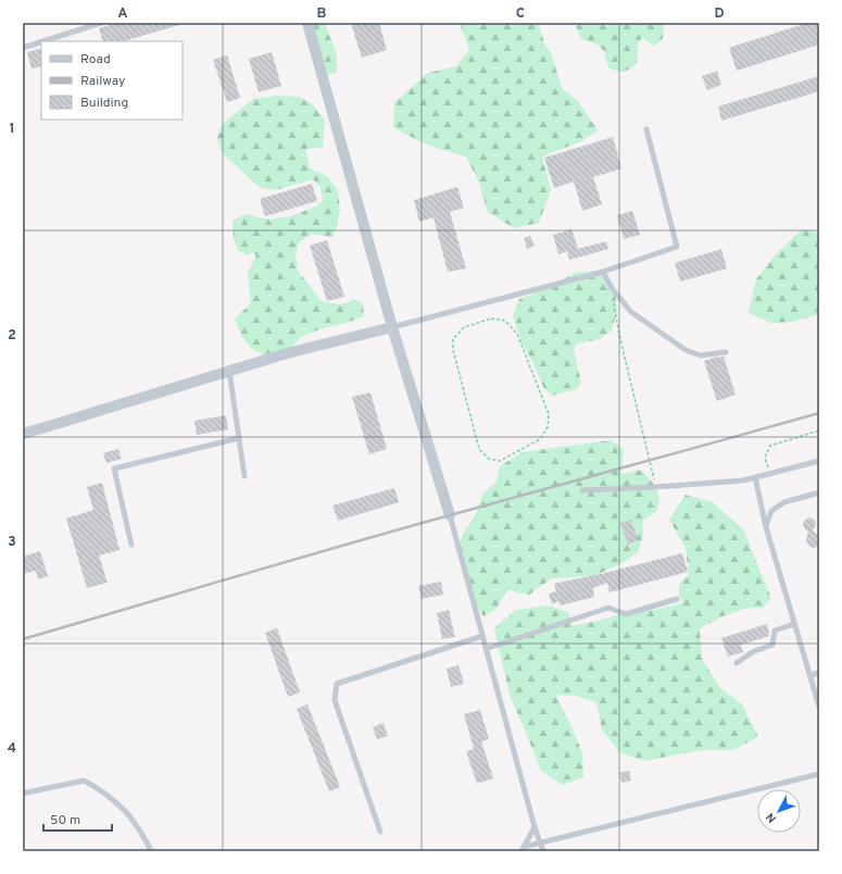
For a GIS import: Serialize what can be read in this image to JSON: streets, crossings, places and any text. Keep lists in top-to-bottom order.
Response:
{
  "legend": ["Road", "Railway", "Building"],
  "scale_bar": "50 m",
  "north": "bottom left",
  "grid": {
    "columns": [
      "A",
      "B",
      "C",
      "D"
    ],
    "rows": [
      "1",
      "2",
      "3",
      "4"
    ]
  }
}
